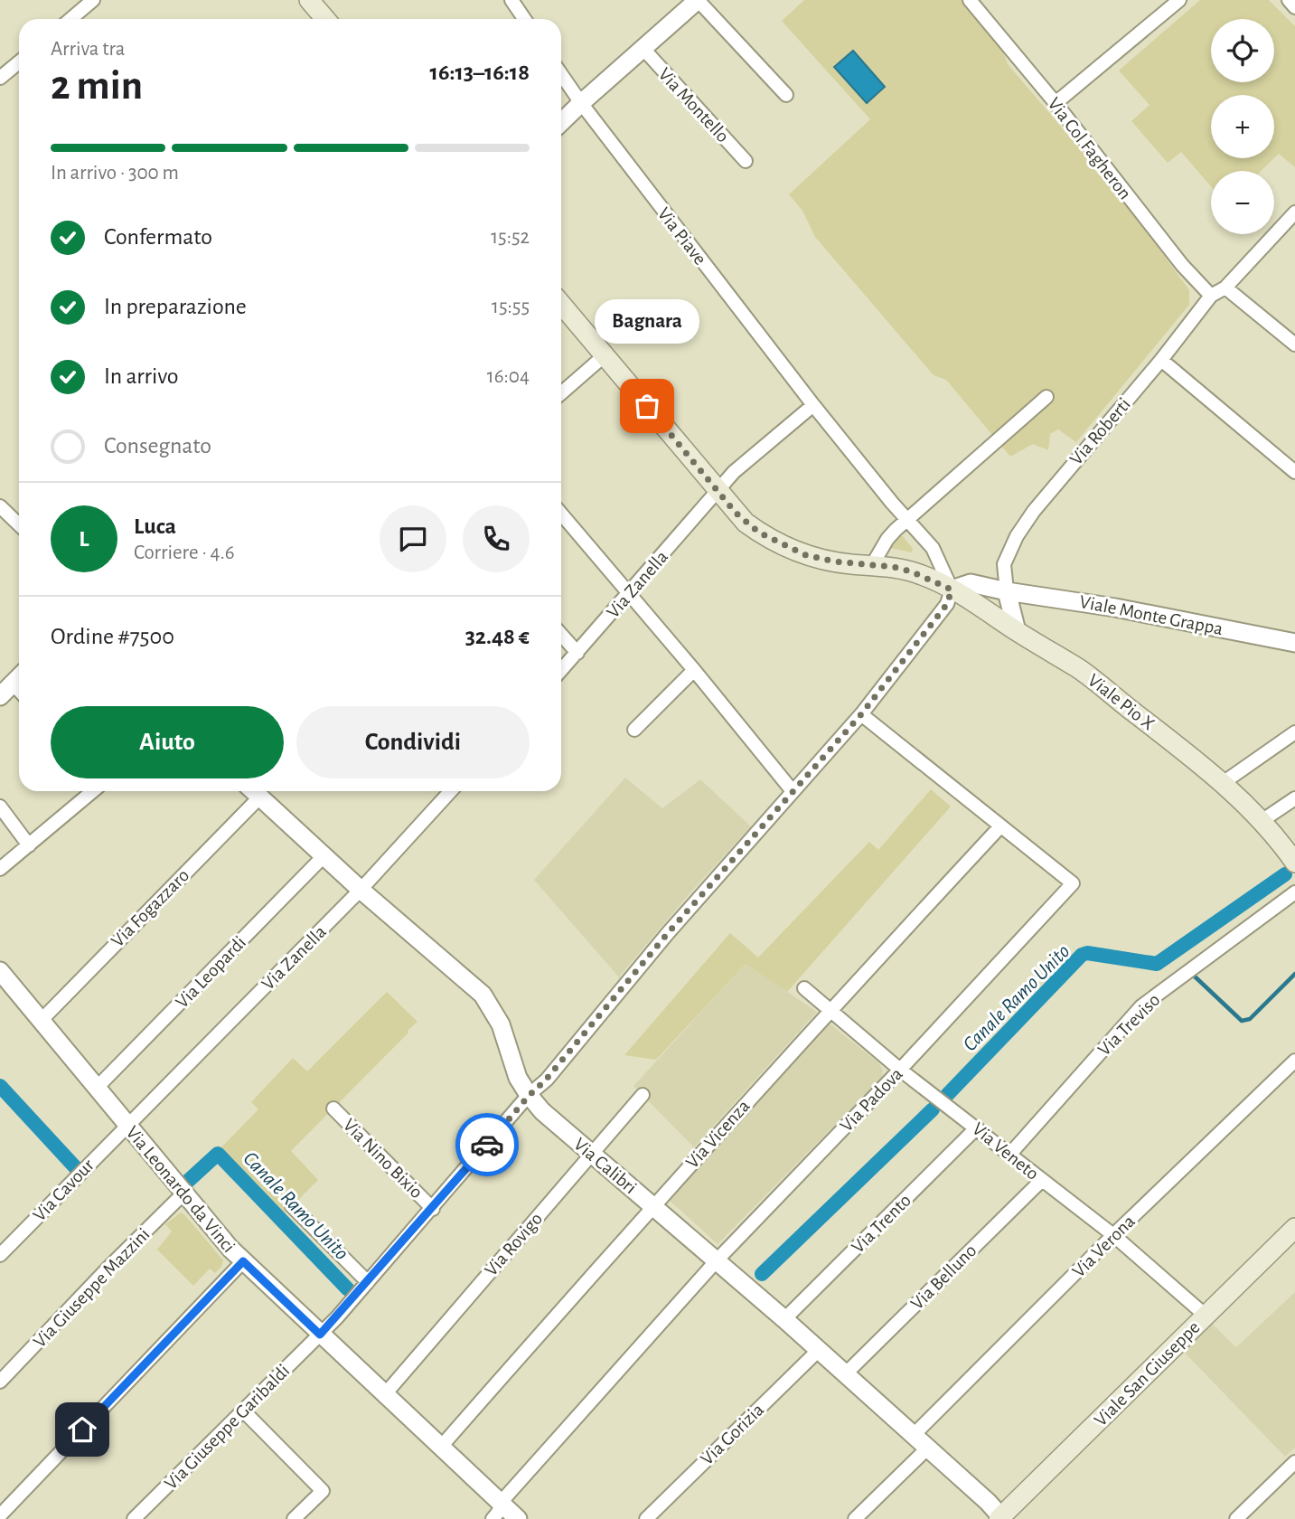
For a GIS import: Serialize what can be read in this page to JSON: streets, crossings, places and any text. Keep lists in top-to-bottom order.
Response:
{
  "streets": {
    "main road": ["Viale Pio X", "Viale San Giuseppe"],
    "street": [
      "Via Montello",
      "Via Col Fagheron",
      "Via Piave",
      "Via Roberti",
      "Via Zanella",
      "Viale Monte Grappa",
      "Via Fogazzaro",
      "Via Leopardi",
      "Via Treviso",
      "Via Padova",
      "Via Vicenza",
      "Via Veneto",
      "Via Nino Bixio",
      "Via Calibri",
      "Via Leonardo da Vinci",
      "Via Cavour",
      "Via Trento",
      "Via Rovigo",
      "Via Verona",
      "Via Belluno",
      "Via Giuseppe Mazzini",
      "Via Giuseppe Garibaldi",
      "Via Gorizia"
    ]
  },
  "crossings": [
    ["Via Col Fagheron", "Via Roberti"],
    ["Via Piave", "Viale Monte Grappa"],
    ["Via Piave", "Viale Pio X"],
    ["Via Piave", "Via Giuseppe Garibaldi"],
    ["Via Roberti", "Viale Monte Grappa"],
    ["Via Zanella", "Viale Pio X"],
    ["Via Zanella", "Via Calibri"],
    ["Via Zanella", "Via Leonardo da Vinci"],
    ["Via Zanella", "Via Cavour"],
    ["Viale Monte Grappa", "Viale Pio X"],
    ["Viale Monte Grappa", "Via Giuseppe Garibaldi"],
    ["Viale Pio X", "Via Giuseppe Garibaldi"],
    ["Via Fogazzaro", "Via Calibri"],
    ["Via Fogazzaro", "Via Leonardo da Vinci"],
    ["Via Leopardi", "Via Calibri"],
    ["Via Leopardi", "Via Leonardo da Vinci"],
    ["Via Treviso", "Via Veneto"],
    ["Via Padova", "Via Vicenza"],
    ["Via Padova", "Via Veneto"],
    ["Via Padova", "Via Calibri"],
    ["Via Padova", "Via Leonardo da Vinci"],
    ["Via Padova", "Via Giuseppe Garibaldi"],
    ["Via Vicenza", "Via Veneto"],
    ["Via Vicenza", "Via Calibri"],
    ["Via Vicenza", "Via Leonardo da Vinci"],
    ["Via Veneto", "Via Trento"],
    ["Via Veneto", "Via Verona"],
    ["Via Veneto", "Via Belluno"],
    ["Via Veneto", "Viale San Giuseppe"],
    ["Via Nino Bixio", "Via Giuseppe Garibaldi"],
    ["Via Calibri", "Via Trento"],
    ["Via Calibri", "Via Rovigo"],
    ["Via Calibri", "Via Verona"],
    ["Via Calibri", "Via Belluno"],
    ["Via Calibri", "Viale San Giuseppe"],
    ["Via Calibri", "Via Giuseppe Garibaldi"],
    ["Via Calibri", "Via Gorizia"],
    ["Via Leonardo da Vinci", "Via Cavour"],
    ["Via Leonardo da Vinci", "Via Rovigo"],
    ["Via Leonardo da Vinci", "Via Giuseppe Mazzini"],
    ["Via Leonardo da Vinci", "Via Giuseppe Garibaldi"]
  ],
  "water": ["Canale Ramo Unito"],
  "places": ["Bagnara"],
  "page": {
    "map_buttons": ["+", "−"],
    "heading": ["2 min", "Arriva tra", "16:13–16:18"],
    "panel": [
      "Luca",
      "Corriere · 4.6",
      "Ordine #7500",
      "32.48 €"
    ],
    "bar": "In arrivo · 300 m",
    "list": [
      ["Confermato", "15:52"],
      ["In preparazione", "15:55"],
      ["In arrivo", "16:04"],
      "Consegnato"
    ],
    "bubble": "Bagnara",
    "round": "L",
    "buttons": ["Aiuto", "Condividi"]
  }
}
